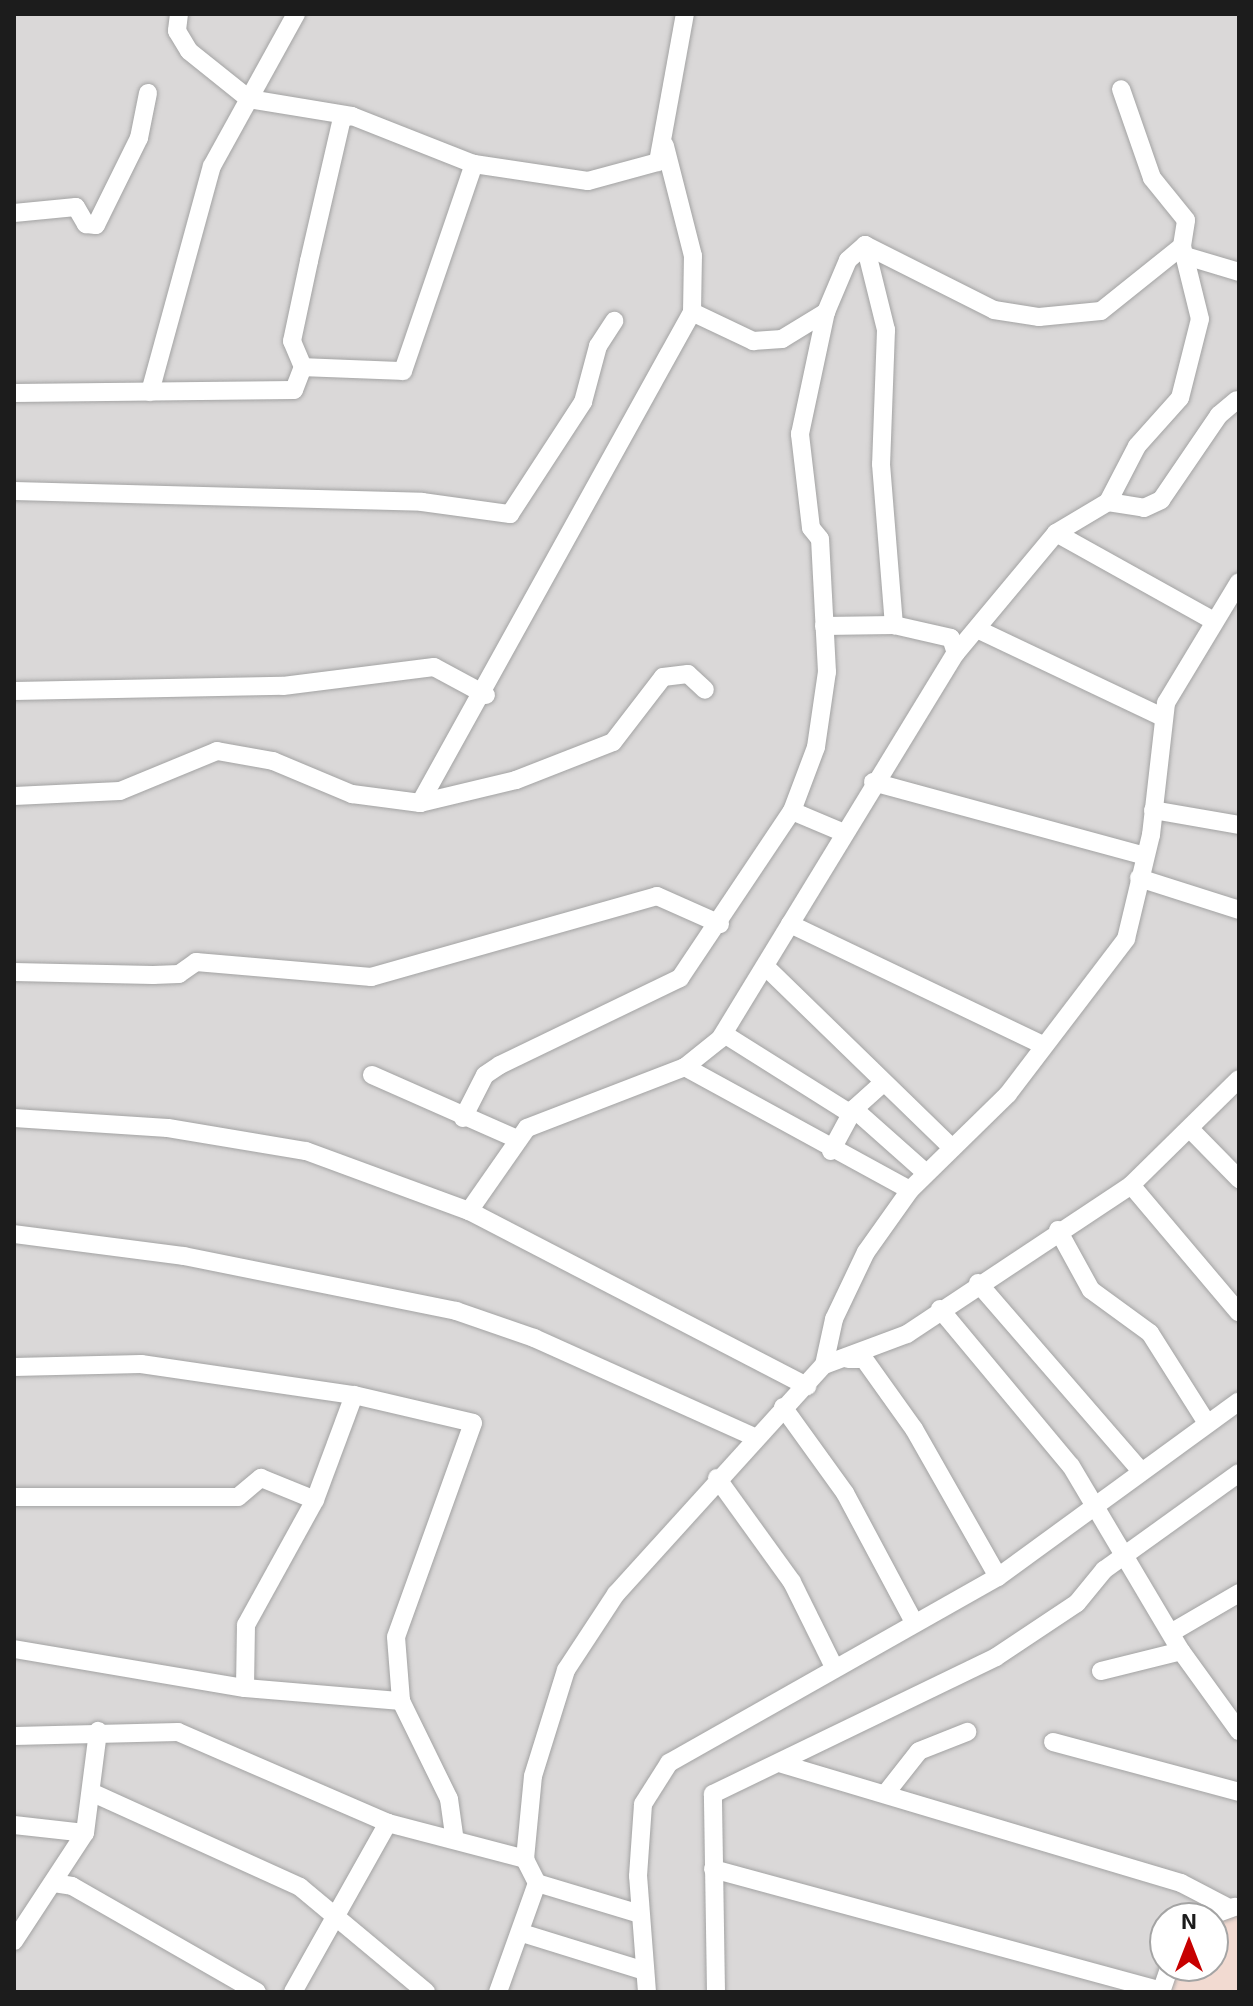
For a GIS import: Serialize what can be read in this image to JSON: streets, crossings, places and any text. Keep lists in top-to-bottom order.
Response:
{
  "north": "top"
}
